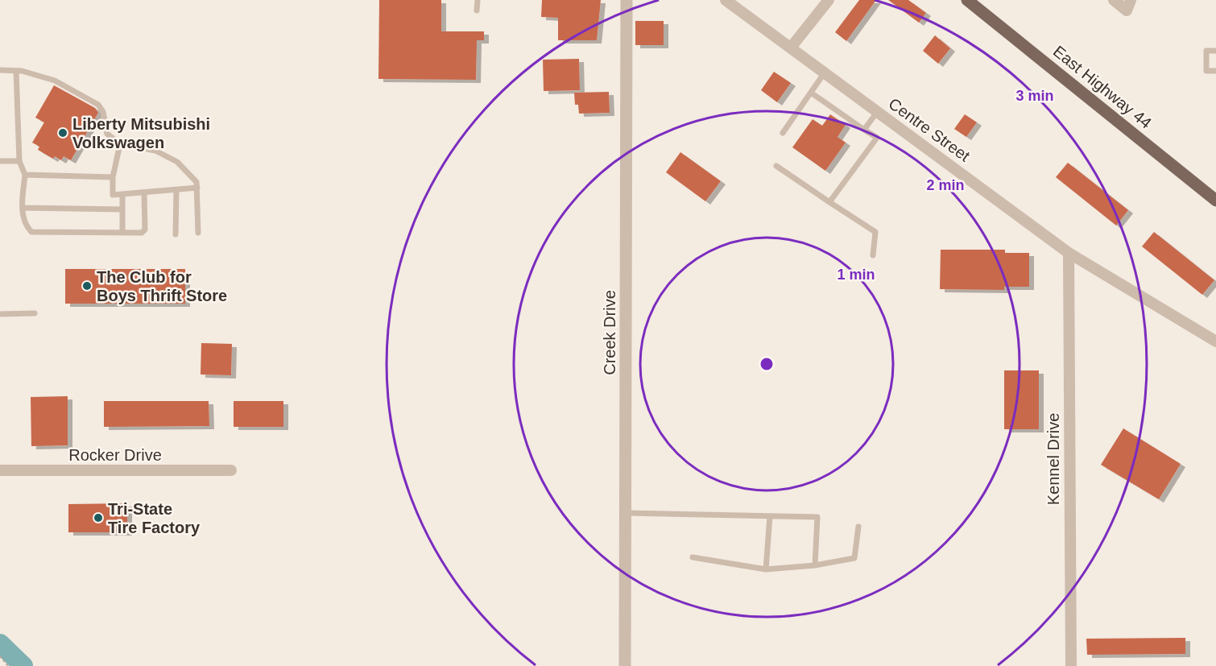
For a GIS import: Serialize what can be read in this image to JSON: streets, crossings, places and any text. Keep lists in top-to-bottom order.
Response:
{
  "streets": {
    "main road": ["East Highway 44"],
    "street": [
      "Centre Street",
      "Creek Drive",
      "Rocker Drive",
      "Kennel Drive"
    ]
  },
  "crossings": [
    ["Centre Street", "Kennel Drive"]
  ],
  "places": ["Liberty Mitsubishi Volkswagen", "The Club for Boys Thrift Store", "Tri-State Tire Factory"],
  "rings": ["3 min", "2 min", "1 min"]
}
